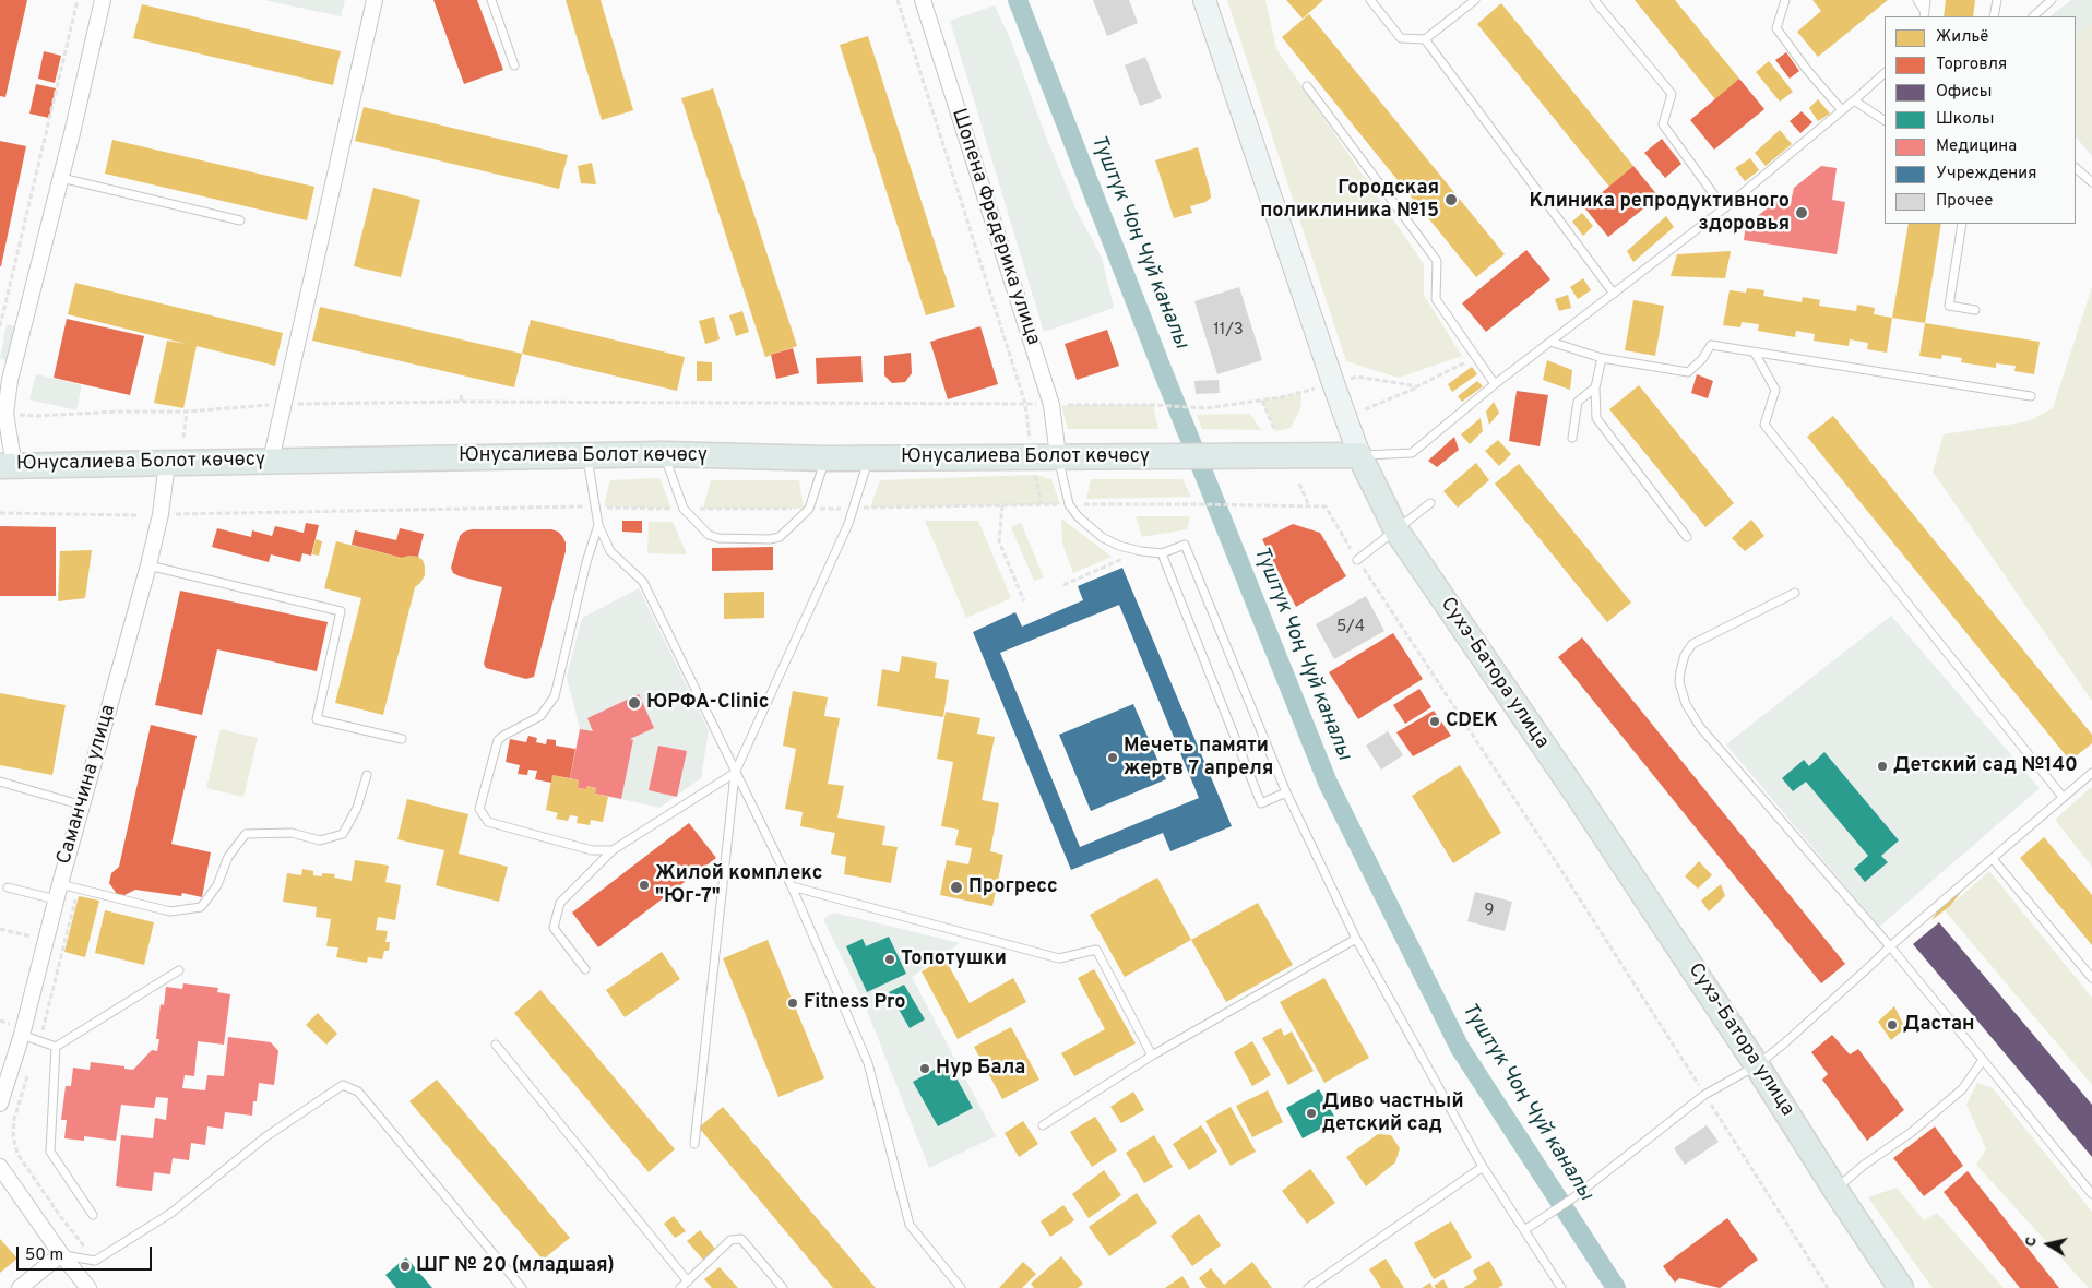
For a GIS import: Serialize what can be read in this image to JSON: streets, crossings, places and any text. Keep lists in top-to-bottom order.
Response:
{
  "streets": {
    "main road": ["Юнусалиева Болот көчөсү", "Сухэ-Батора улица"],
    "street": ["Шопена Фредерика улица", "Саманчина улица"]
  },
  "crossings": [
    ["Шопена Фредерика улица", "Юнусалиева Болот көчөсү"],
    ["Юнусалиева Болот көчөсү", "Сухэ-Батора улица"],
    ["Юнусалиева Болот көчөсү", "Саманчина улица"]
  ],
  "water": ["Түштүк Чоң Чүй каналы"],
  "places": [
    "Городская поликлиника №15",
    "Клиника репродуктивного здоровья",
    "ЮРФА-Clinic",
    "CDEK",
    "Мечеть памяти жертв 7 апреля",
    "Детский сад №140",
    "Жилой комплекс \"Юг-7\"",
    "Прогресс",
    "Топотушки",
    "Fitness Pro",
    "Дастан",
    "Нур Бала",
    "Диво частный детский сад",
    "ШГ № 20 (младшая)"
  ],
  "house_numbers": ["11/3", "5/4", "9"],
  "legend": [
    "Жильё",
    "Торговля",
    "Офисы",
    "Школы",
    "Медицина",
    "Учреждения",
    "Прочее"
  ],
  "scale_bar": "50 m",
  "north": "left"
}
